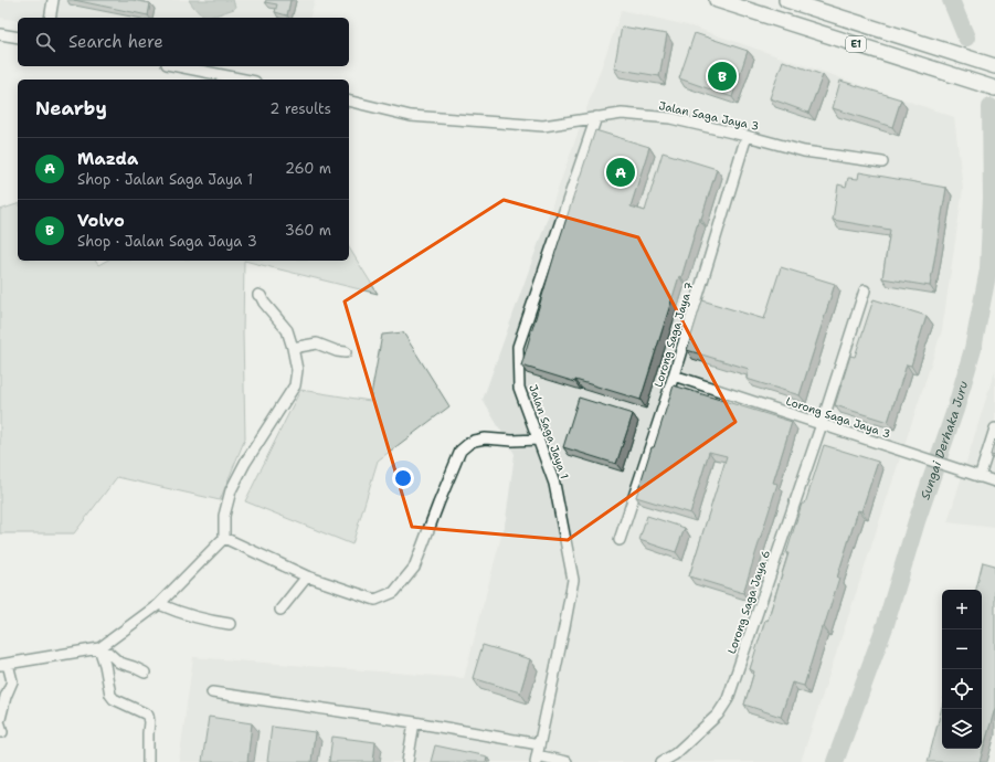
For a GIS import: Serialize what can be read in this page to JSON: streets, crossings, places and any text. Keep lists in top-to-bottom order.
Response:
{
  "streets": {
    "highway": ["E1"],
    "street": [
      "Jalan Saga Jaya 3",
      "Lorong Saga Jaya 7",
      "Lorong Saga Jaya 3",
      "Jalan Saga Jaya 1",
      "Lorong Saga Jaya 6"
    ]
  },
  "crossings": [
    ["Jalan Saga Jaya 3", "Lorong Saga Jaya 7"],
    ["Jalan Saga Jaya 3", "Jalan Saga Jaya 1"],
    ["Lorong Saga Jaya 7", "Lorong Saga Jaya 3"],
    ["Lorong Saga Jaya 3", "Lorong Saga Jaya 6"]
  ],
  "water": ["Sungai Derhaka Juru"],
  "page": {
    "search": "Search here",
    "pins": ["B", "A"],
    "heading": ["Nearby", "2 results"],
    "list": [
      {
        "mark": "A",
        "name": "Mazda",
        "note": "Shop · Jalan Saga Jaya 1",
        "value": "260 m"
      },
      {
        "mark": "B",
        "name": "Volvo",
        "note": "Shop · Jalan Saga Jaya 3",
        "value": "360 m"
      }
    ],
    "map_buttons": ["+", "−"]
  }
}
